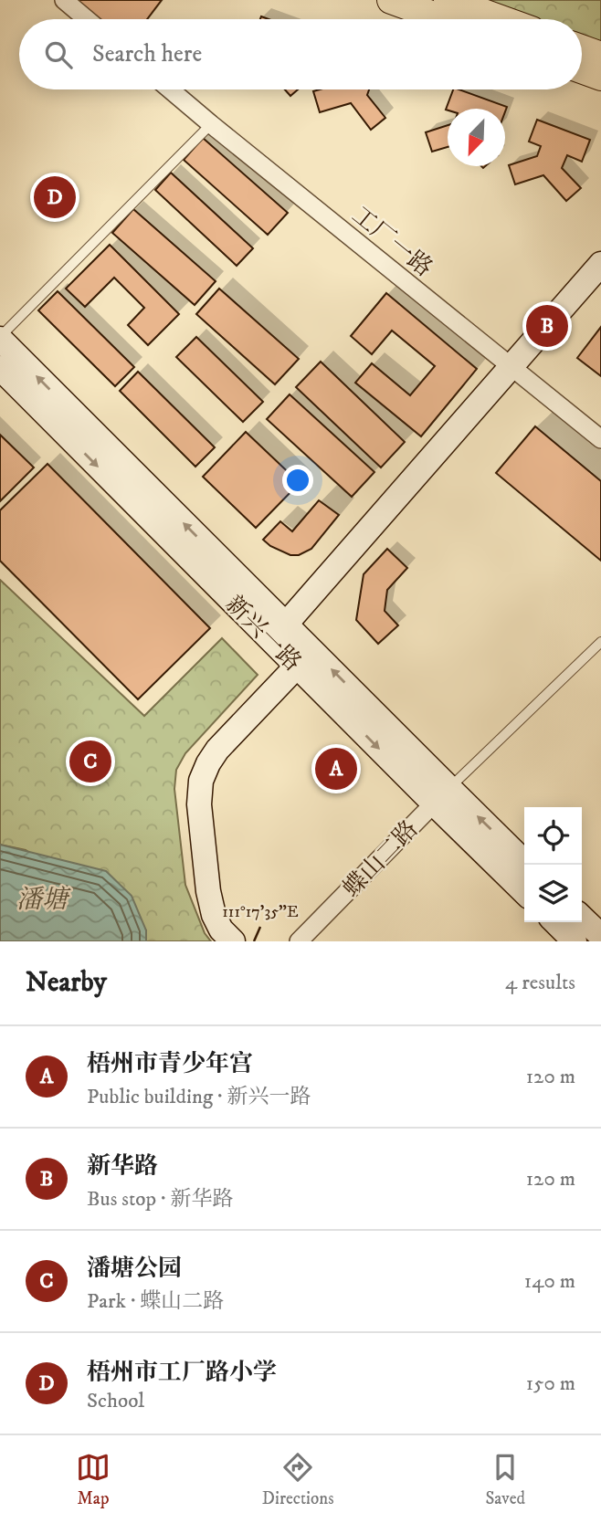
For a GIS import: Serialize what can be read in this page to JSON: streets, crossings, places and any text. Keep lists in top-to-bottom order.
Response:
{
  "streets": {
    "main road": ["新兴一路"],
    "street": ["工厂一路", "蝶山二路"]
  },
  "crossings": [
    ["新兴一路", "蝶山二路"]
  ],
  "water": ["潘塘"],
  "north": "bottom left",
  "page": {
    "search": "Search here",
    "pins": [
      "D",
      "B",
      "C",
      "A"
    ],
    "heading": ["Nearby", "4 results"],
    "list": [
      {
        "mark": "A",
        "name": "梧州市青少年宫",
        "note": "Public building · 新兴一路",
        "value": "120 m"
      },
      {
        "mark": "B",
        "name": "新华路",
        "note": "Bus stop · 新华路",
        "value": "120 m"
      },
      {
        "mark": "C",
        "name": "潘塘公园",
        "note": "Park · 蝶山二路",
        "value": "140 m"
      },
      {
        "mark": "D",
        "name": "梧州市工厂路小学",
        "note": "School",
        "value": "150 m"
      }
    ],
    "nav": ["Map", "Directions", "Saved"]
  },
  "coordinates": ["111°17'35\"E"]
}
